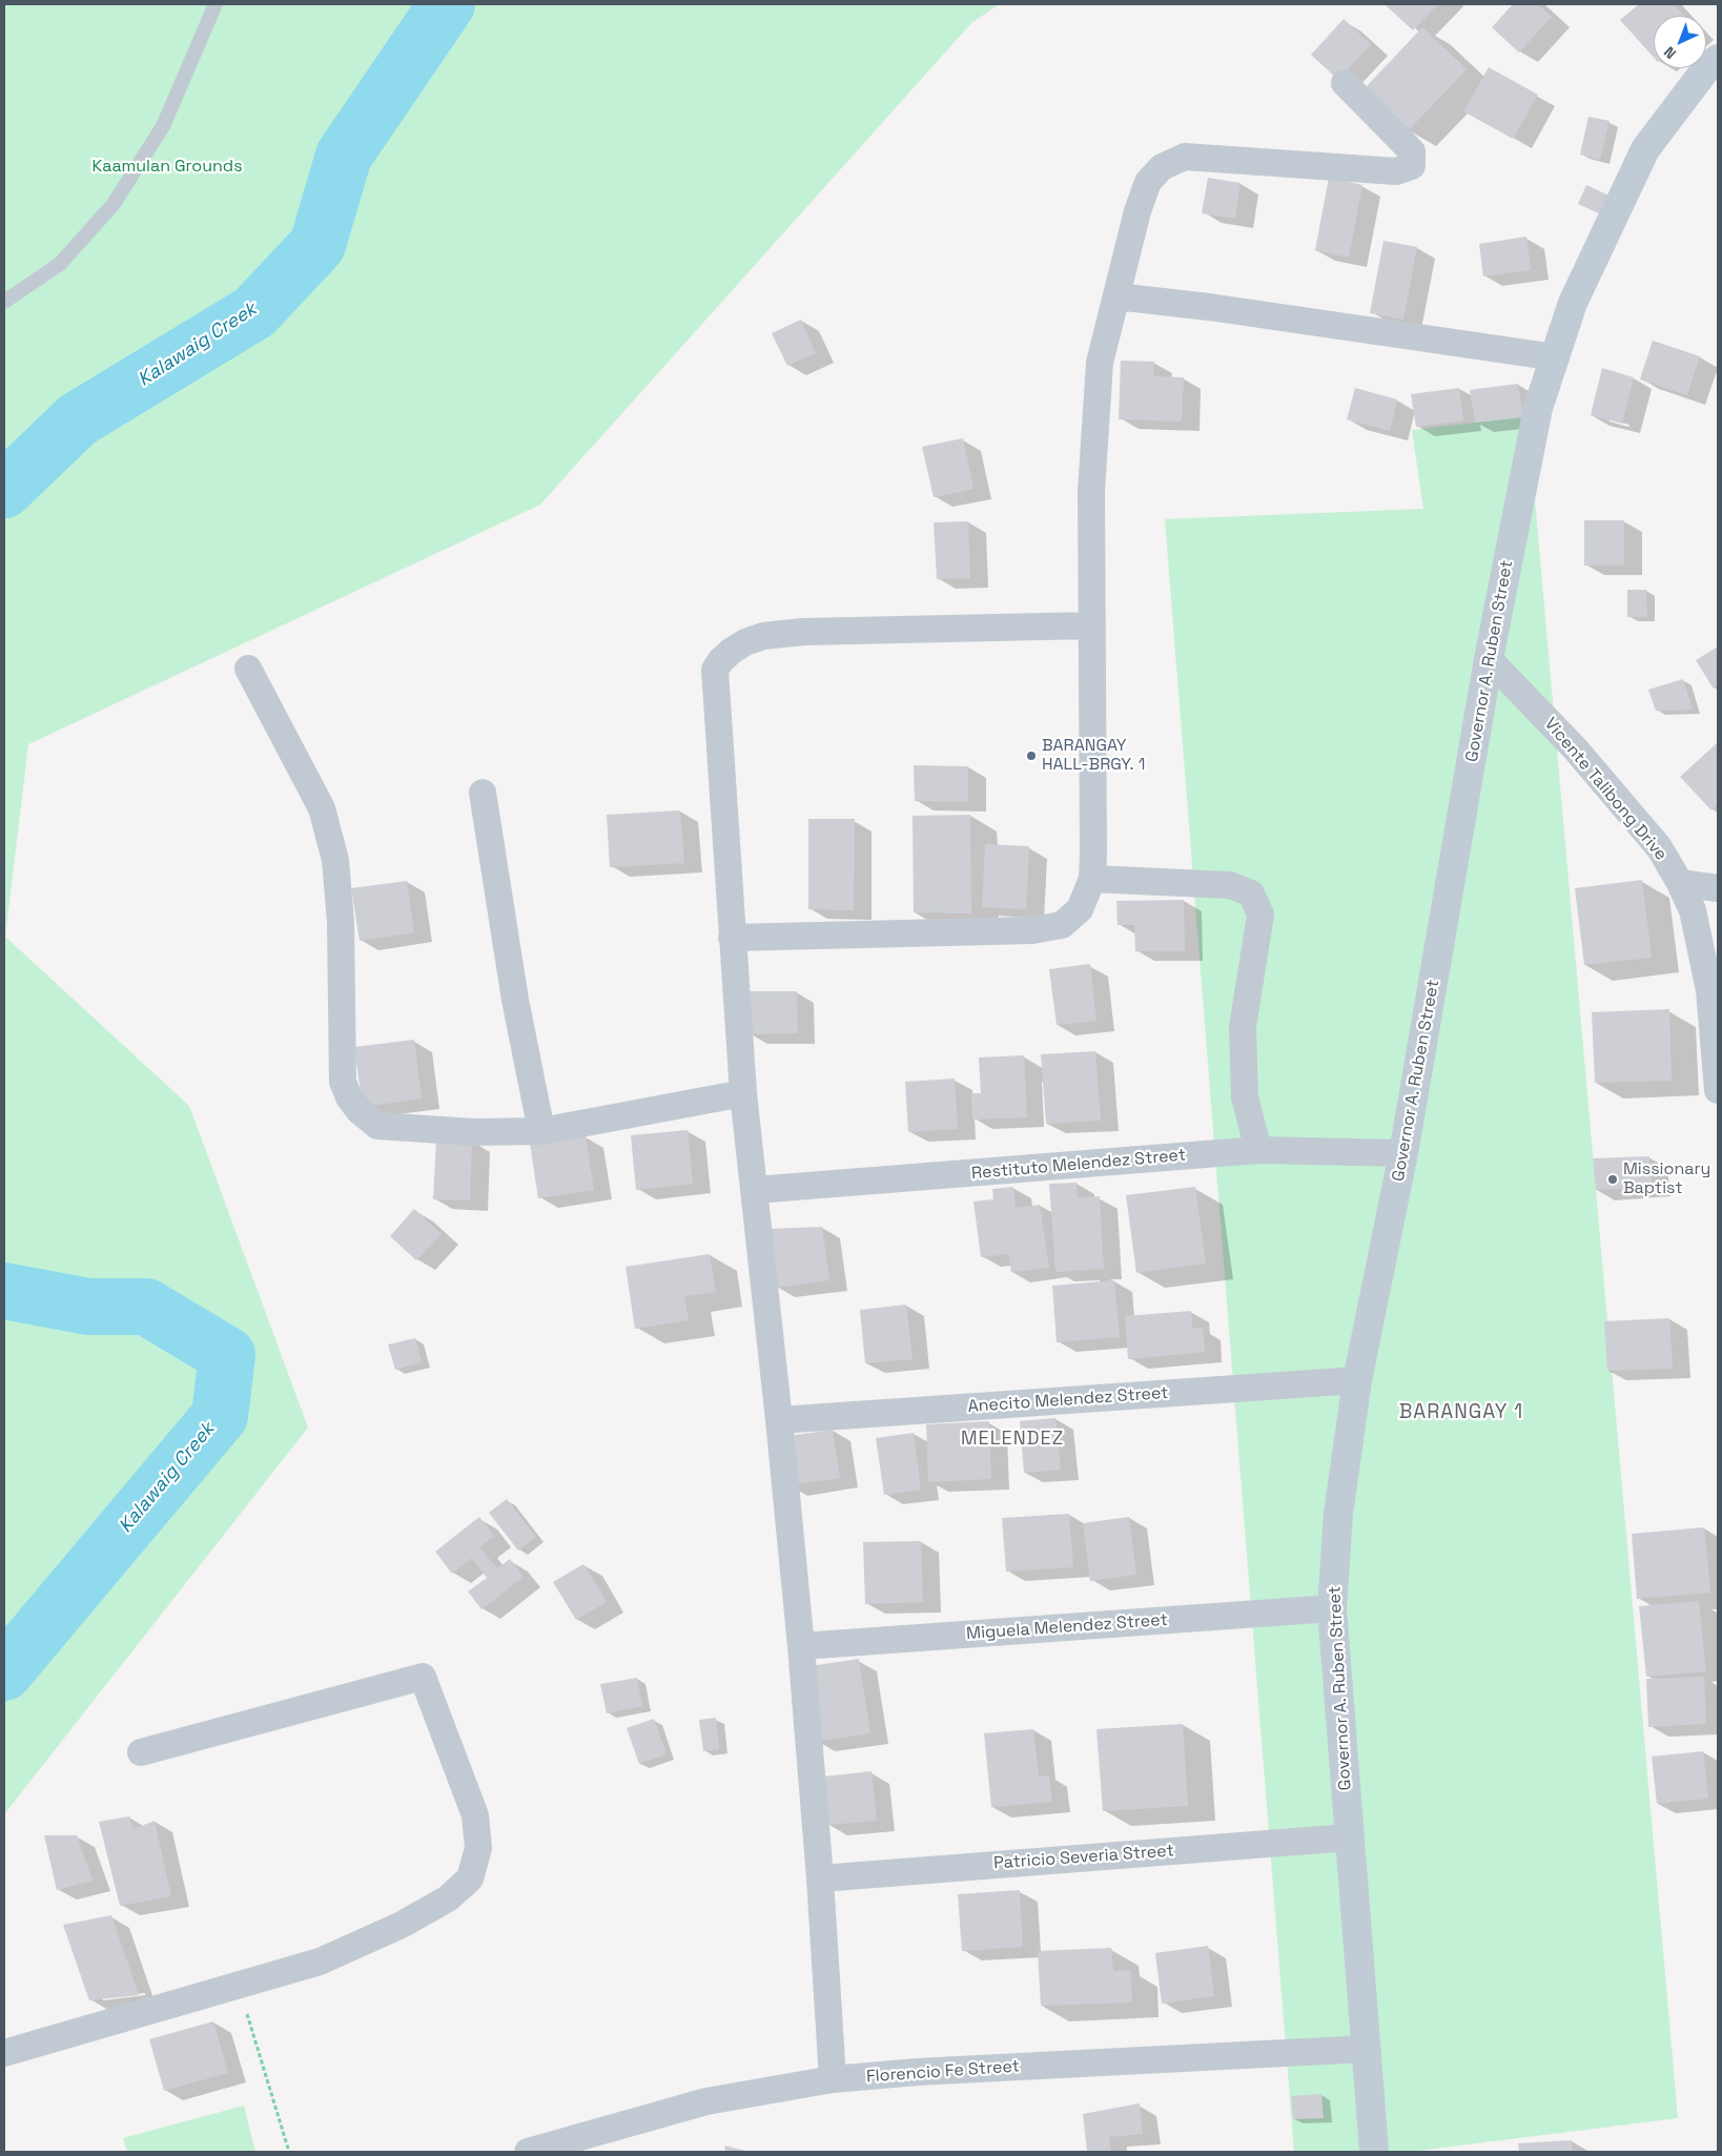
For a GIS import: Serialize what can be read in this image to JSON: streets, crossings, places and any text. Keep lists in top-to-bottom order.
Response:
{
  "streets": {
    "main road": ["Governor A. Ruben Street"],
    "street": [
      "Vicente Talibong Drive",
      "Restituto Melendez Street",
      "Anecito Melendez Street",
      "Miguela Melendez Street",
      "Patricio Severia Street",
      "Florencio Fe Street"
    ]
  },
  "crossings": [
    ["Governor A. Ruben Street", "Vicente Talibong Drive"],
    ["Governor A. Ruben Street", "Restituto Melendez Street"],
    ["Governor A. Ruben Street", "Anecito Melendez Street"],
    ["Governor A. Ruben Street", "Miguela Melendez Street"],
    ["Governor A. Ruben Street", "Patricio Severia Street"],
    ["Governor A. Ruben Street", "Florencio Fe Street"]
  ],
  "districts": ["BARANGAY 1", "MELENDEZ"],
  "water": ["Kalawaig Creek"],
  "parks": ["Kaamulan Grounds"],
  "places": ["BARANGAY HALL-BRGY. 1", "Missionary Baptist"],
  "north": "bottom left"
}
